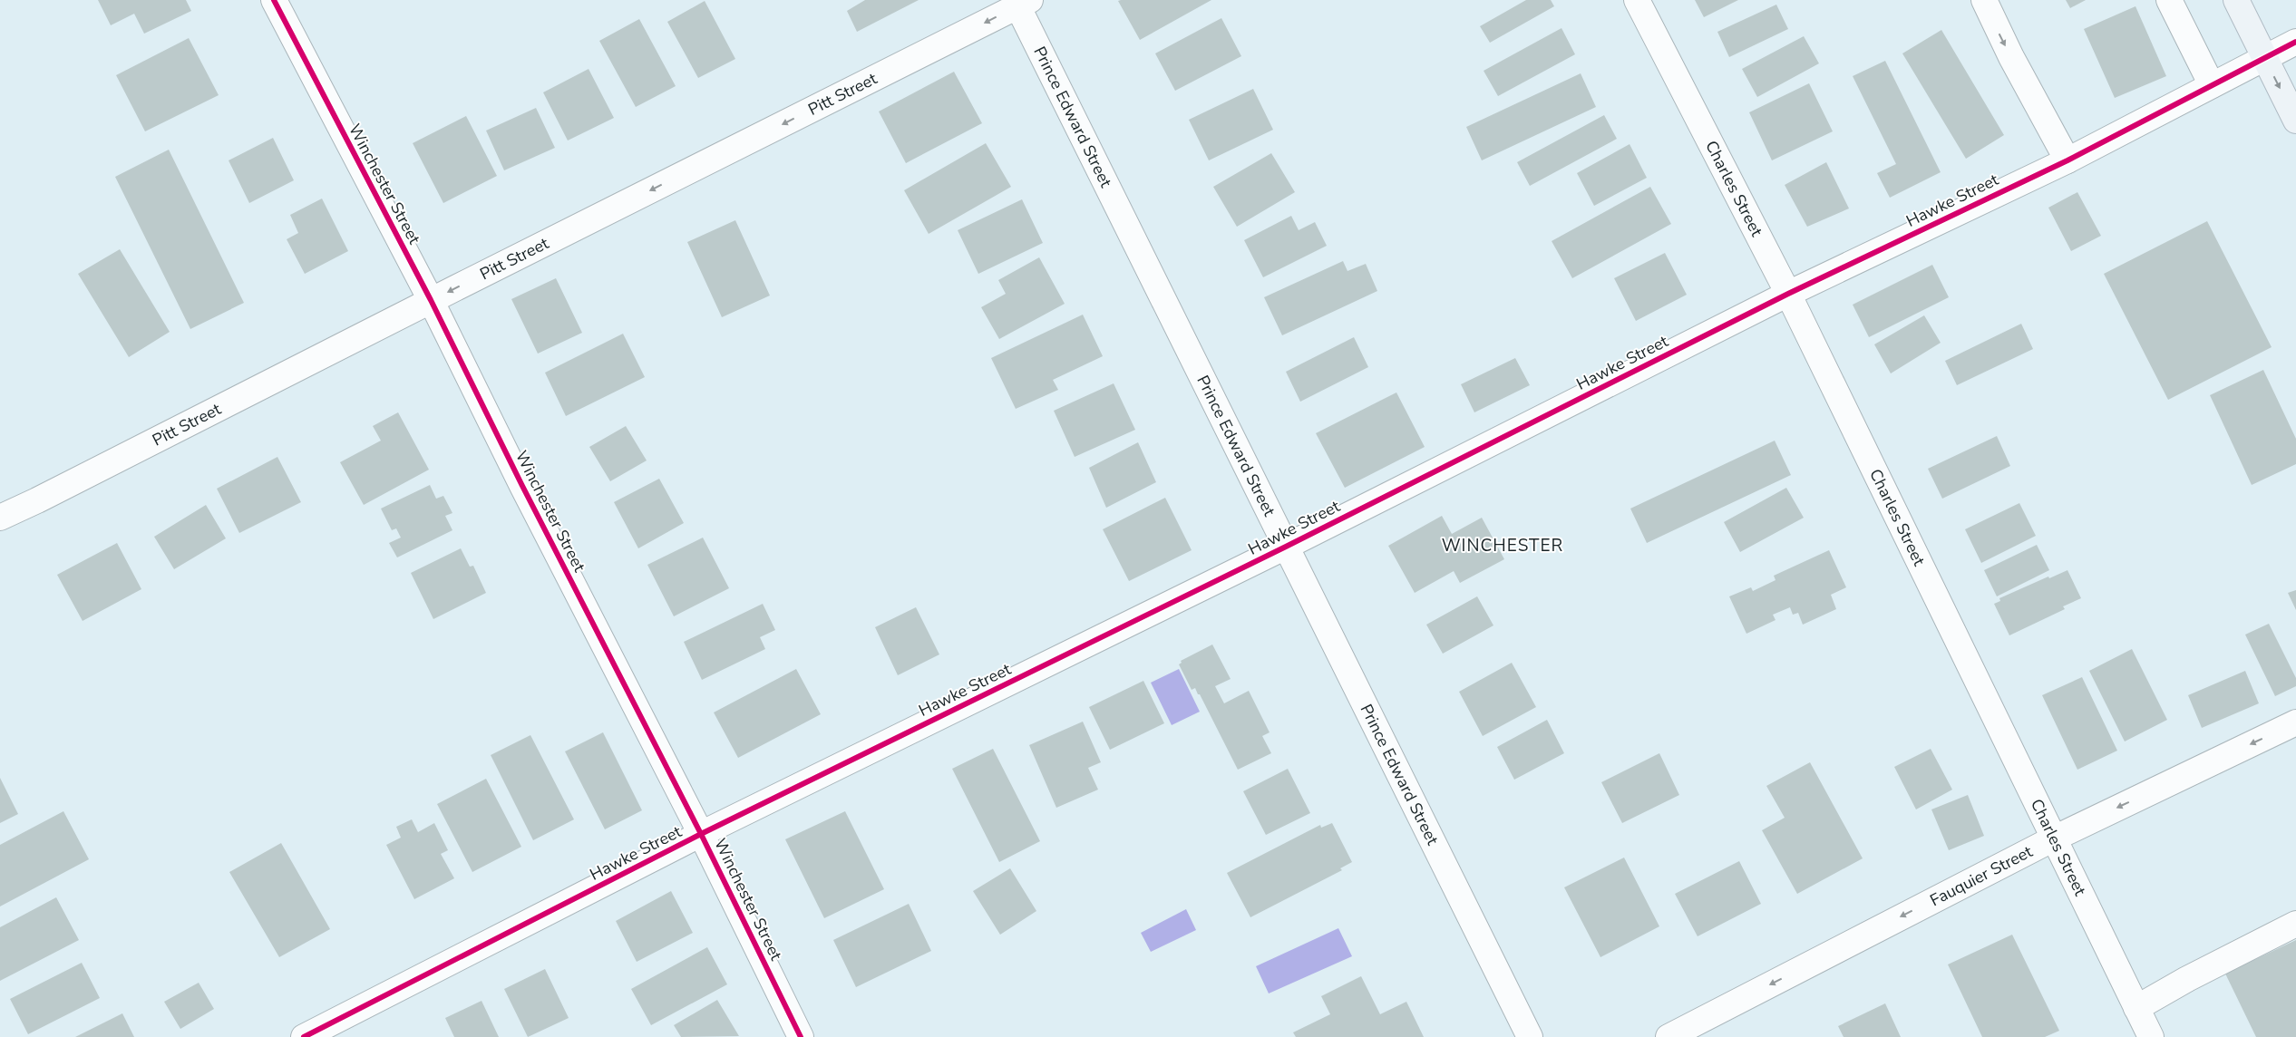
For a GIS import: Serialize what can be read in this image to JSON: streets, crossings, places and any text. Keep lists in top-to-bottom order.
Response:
{
  "streets": {
    "street": [
      "Pitt Street",
      "Prince Edward Street",
      "Winchester Street",
      "Charles Street",
      "Hawke Street",
      "Fauquier Street"
    ]
  },
  "crossings": [
    ["Pitt Street", "Prince Edward Street"],
    ["Pitt Street", "Winchester Street"],
    ["Prince Edward Street", "Hawke Street"],
    ["Winchester Street", "Hawke Street"],
    ["Charles Street", "Hawke Street"],
    ["Charles Street", "Fauquier Street"]
  ],
  "one_way": ["Pitt Street", "Fauquier Street"],
  "districts": ["WINCHESTER"]
}
